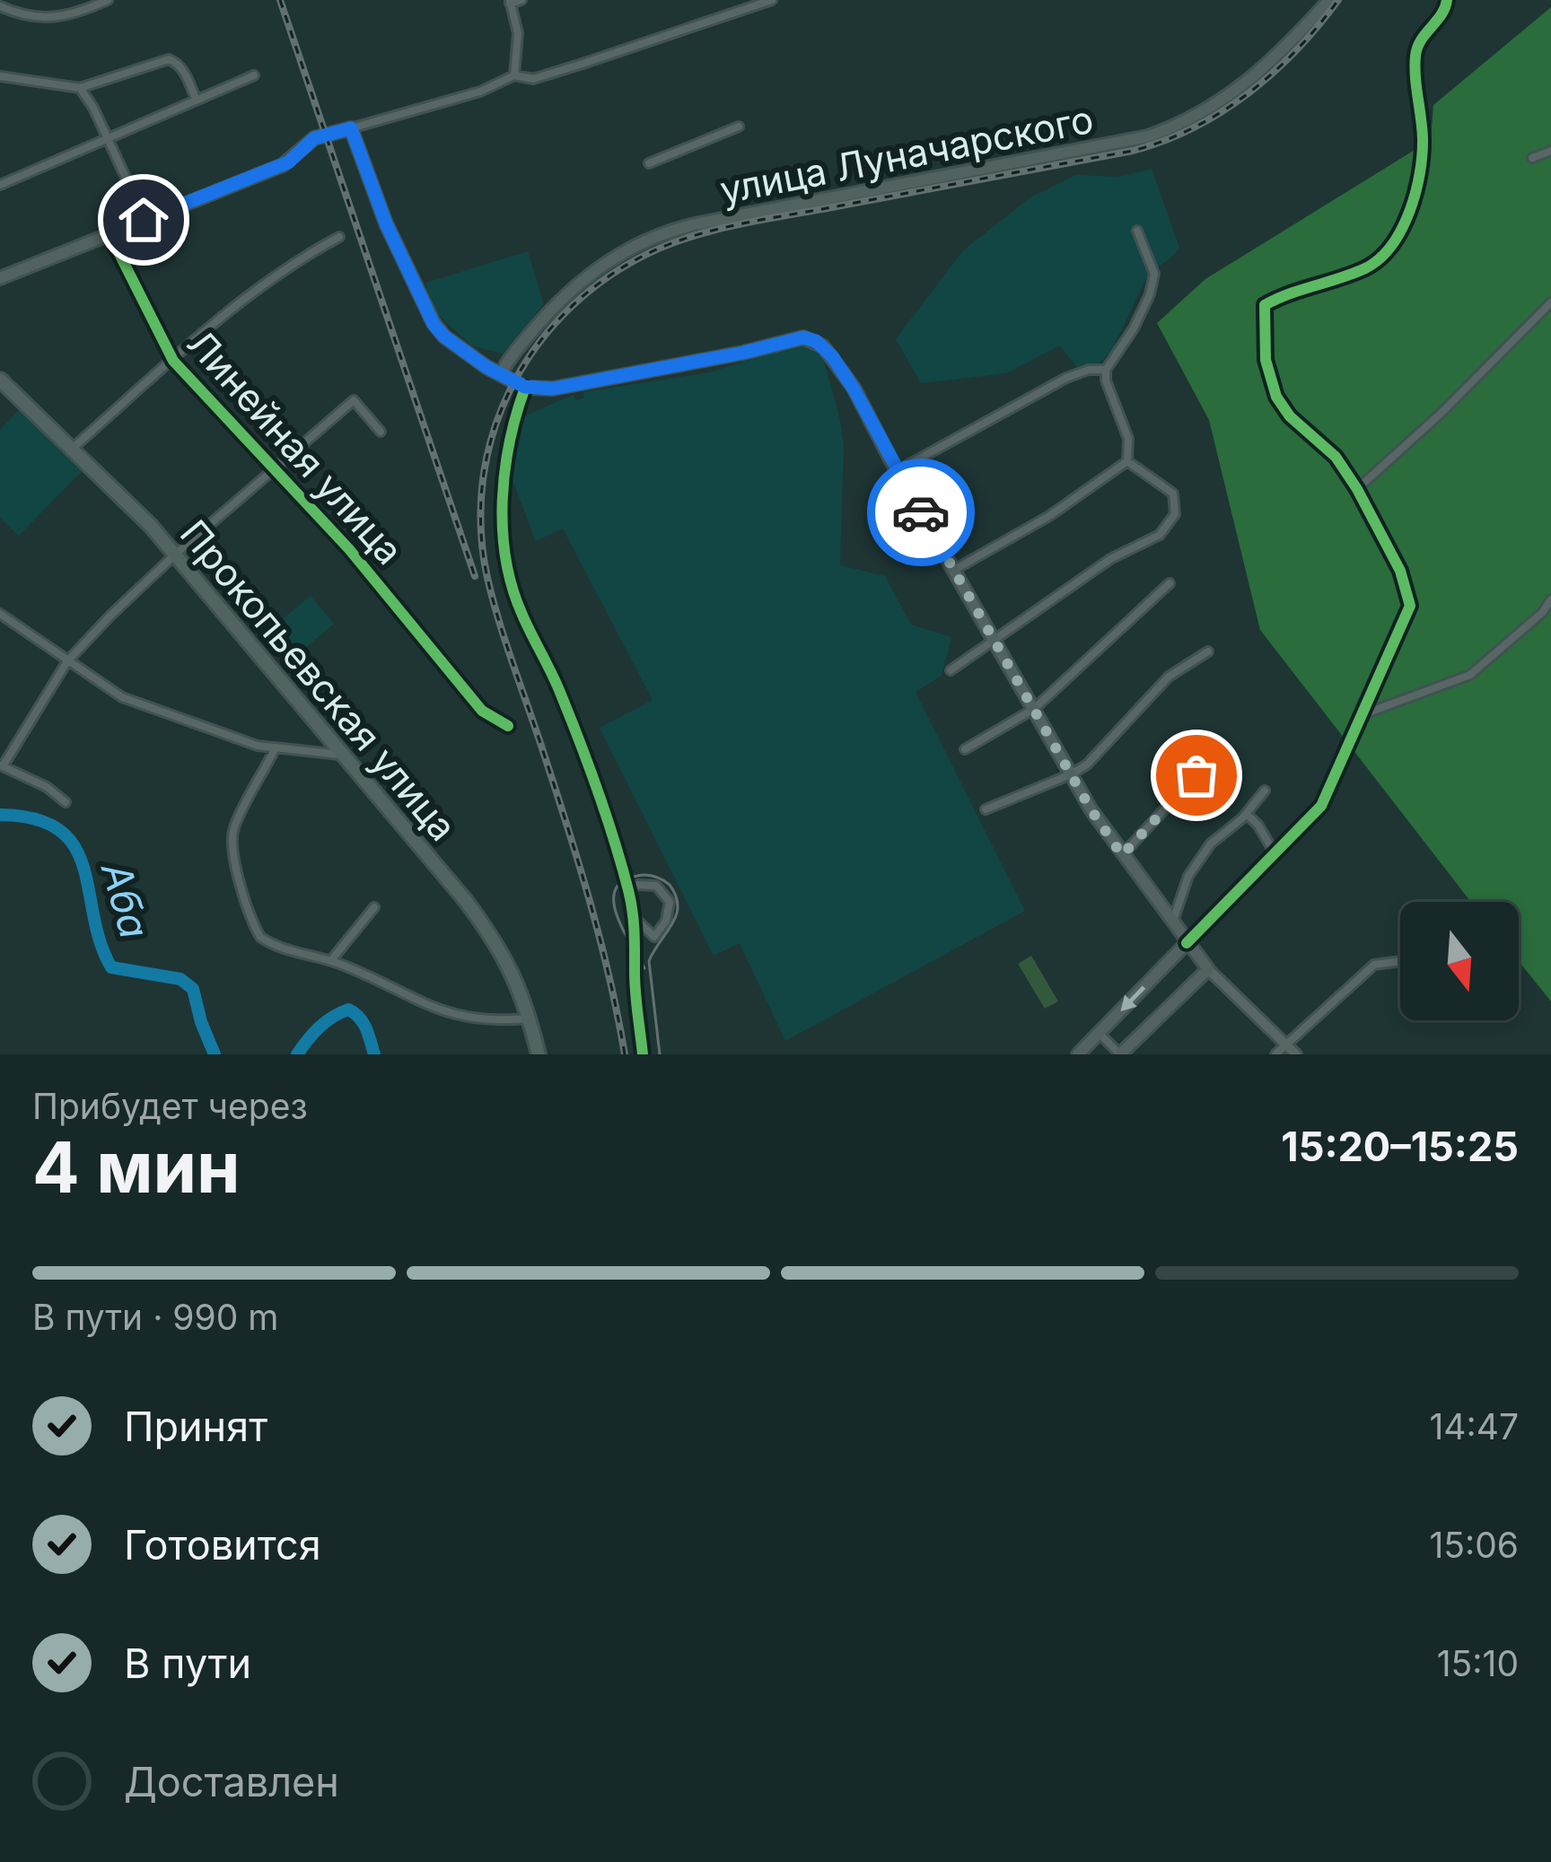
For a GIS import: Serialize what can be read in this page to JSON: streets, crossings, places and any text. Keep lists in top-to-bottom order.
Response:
{
  "streets": {
    "main road": ["улица Луначарского", "Прокопьевская улица"],
    "street": ["Линейная улица"]
  },
  "water": ["Аба"],
  "north": "bottom",
  "page": {
    "heading": ["4 мин", "Прибудет через", "15:20–15:25"],
    "bar": "В пути · 990 m",
    "list": [
      ["Принят", "14:47"],
      ["Готовится", "15:06"],
      ["В пути", "15:10"],
      "Доставлен"
    ]
  }
}
